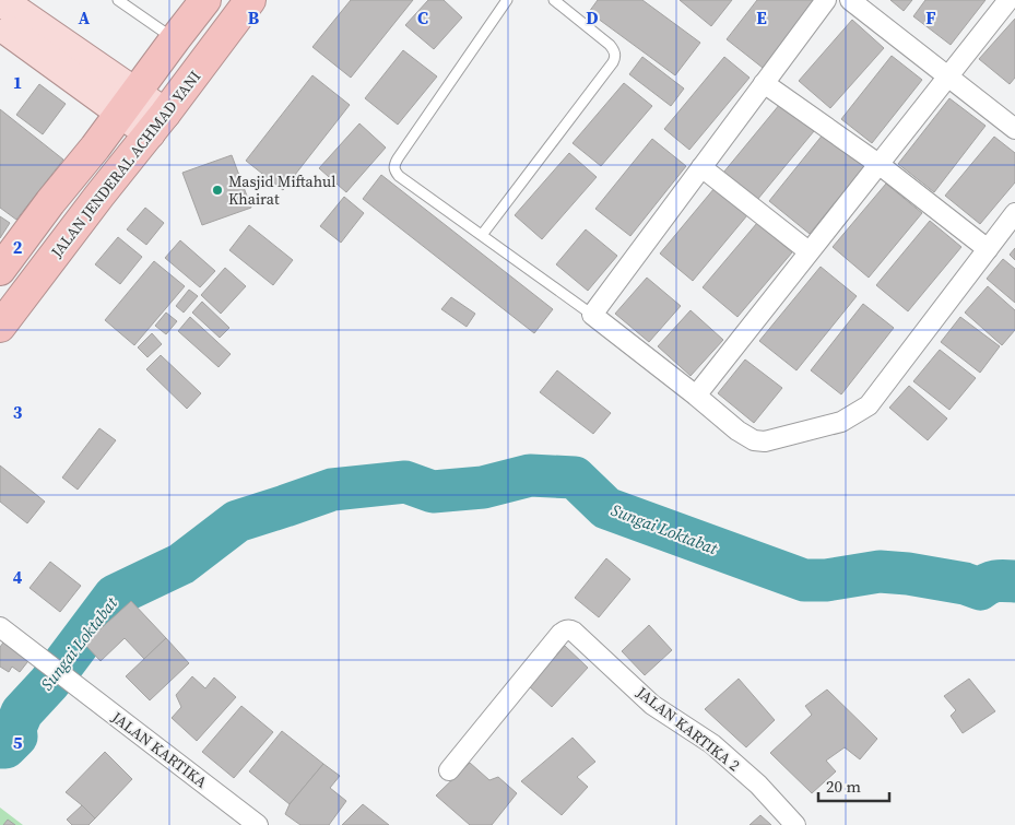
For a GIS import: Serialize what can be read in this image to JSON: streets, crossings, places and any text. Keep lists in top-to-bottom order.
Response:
{
  "streets": {
    "highway": ["JALAN JENDERAL ACHMAD YANI"],
    "street": ["JALAN KARTIKA 2", "JALAN KARTIKA"]
  },
  "water": ["Sungai Loktabat"],
  "places": ["Masjid Miftahul Khairat"],
  "scale_bar": "20 m",
  "grid": {
    "columns": [
      "A",
      "B",
      "C",
      "D",
      "E",
      "F"
    ],
    "rows": [
      "1",
      "2",
      "3",
      "4",
      "5"
    ]
  }
}
